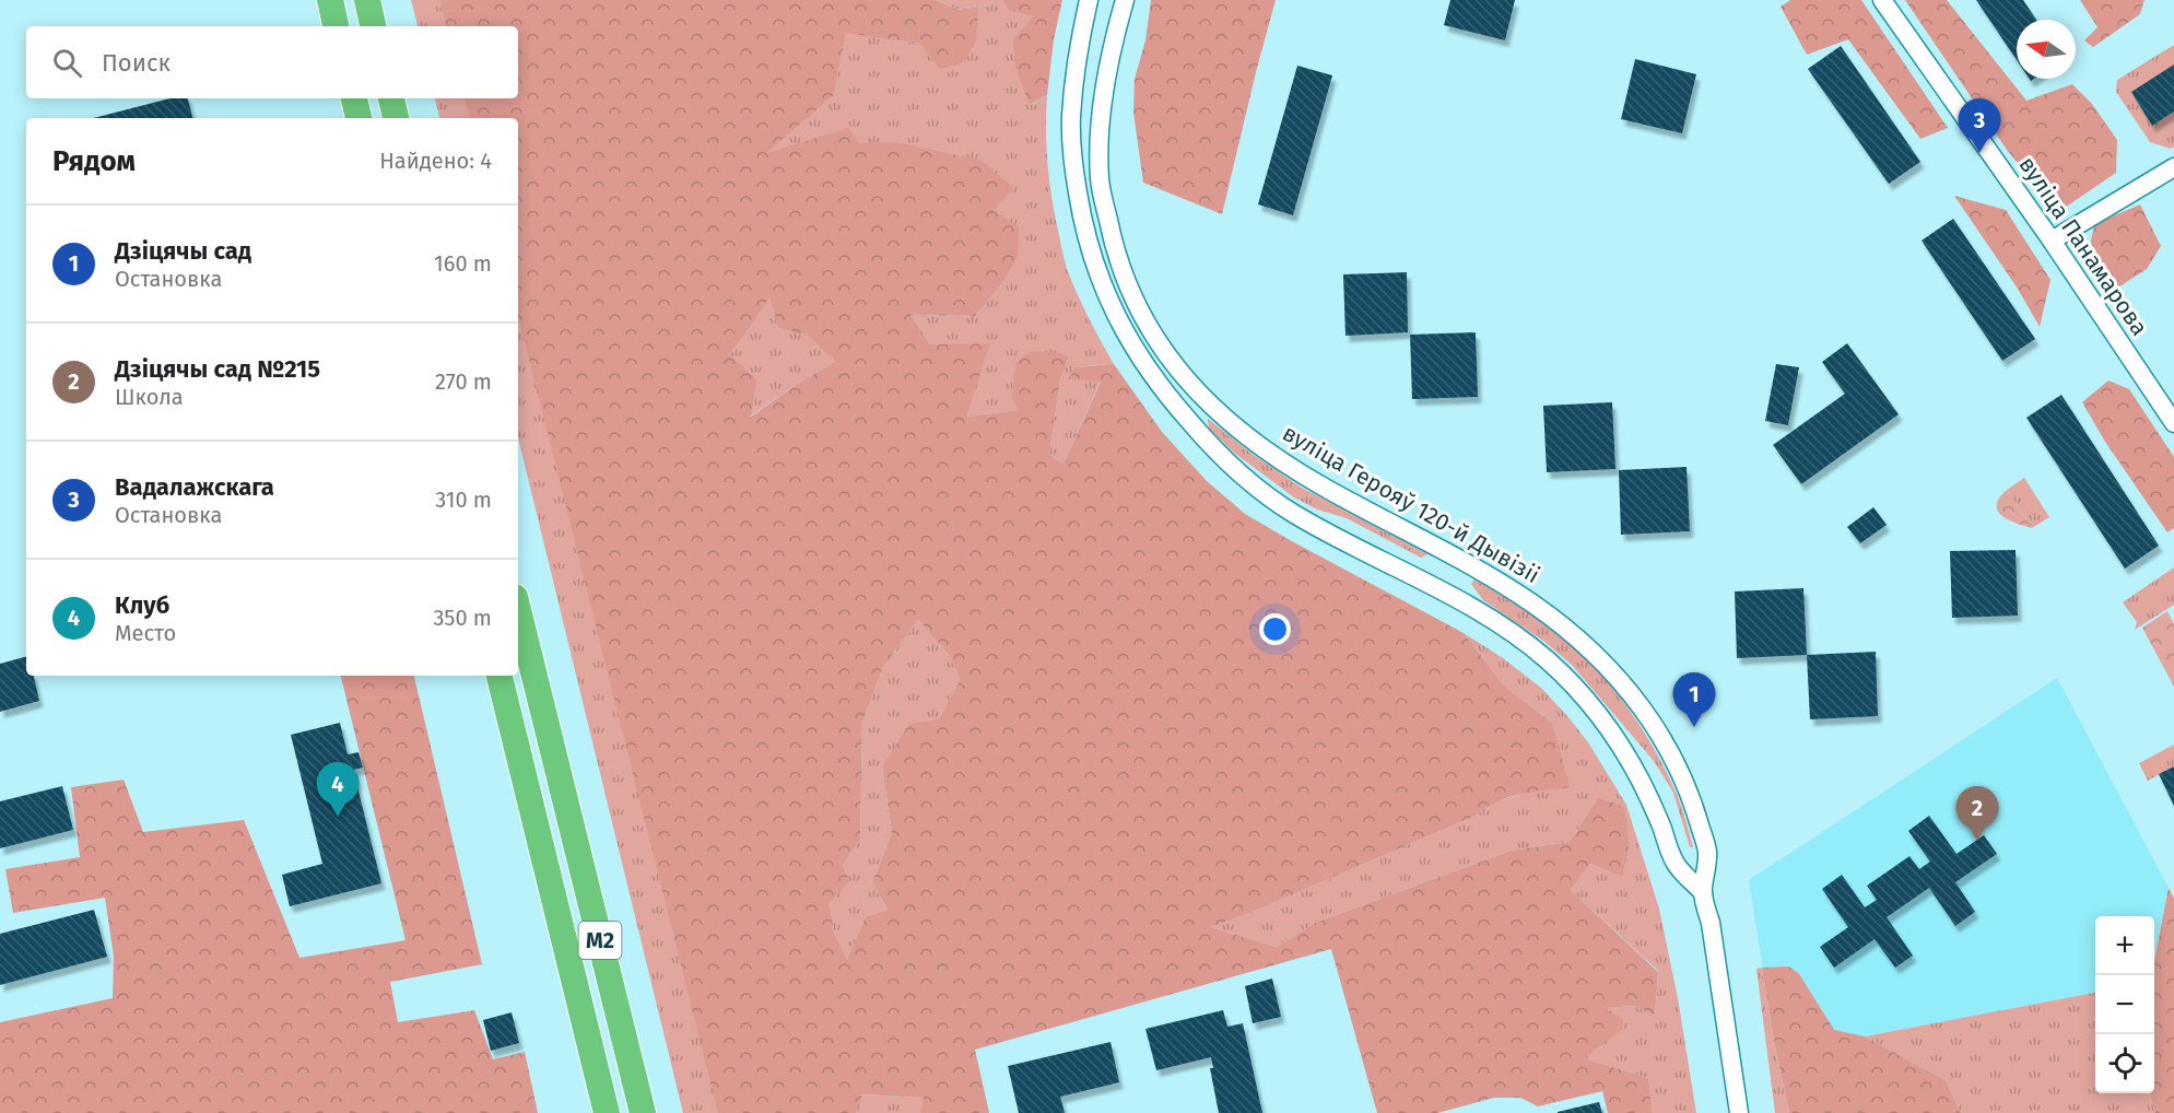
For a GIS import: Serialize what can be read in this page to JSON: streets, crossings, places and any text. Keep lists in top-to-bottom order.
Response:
{
  "streets": {
    "highway": ["М2"],
    "street": ["вуліца Панамарова", "вуліца Герояў 120-й Дывізіі"]
  },
  "north": "left",
  "page": {
    "search": "Поиск",
    "pins": [
      "3",
      "1",
      "4",
      "2"
    ],
    "heading": ["Рядом", "Найдено: 4"],
    "list": [
      {
        "mark": "1",
        "name": "Дзіцячы сад",
        "note": "Остановка",
        "value": "160 m"
      },
      {
        "mark": "2",
        "name": "Дзіцячы сад №215",
        "note": "Школа",
        "value": "270 m"
      },
      {
        "mark": "3",
        "name": "Вадалажскага",
        "note": "Остановка",
        "value": "310 m"
      },
      {
        "mark": "4",
        "name": "Клуб",
        "note": "Место",
        "value": "350 m"
      }
    ],
    "map_buttons": ["+", "−"]
  }
}
